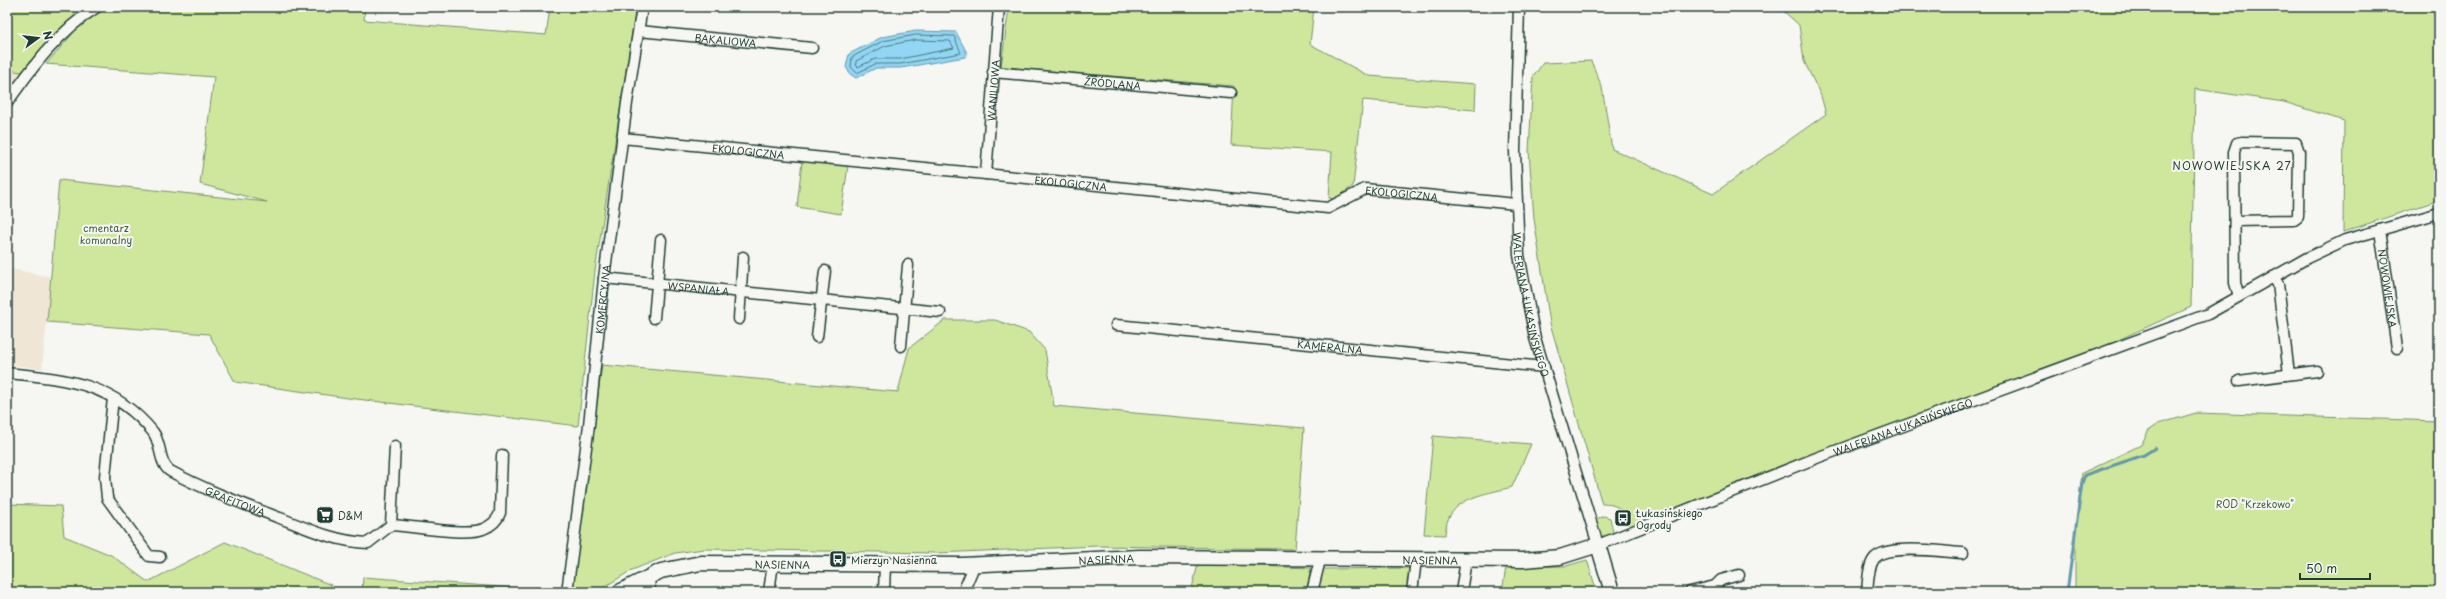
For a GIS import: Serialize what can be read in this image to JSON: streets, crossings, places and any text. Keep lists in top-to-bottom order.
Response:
{
  "streets": {
    "street": [
      "BAKALIOWA",
      "ŹRÓDLANA",
      "WANILIOWA",
      "EKOLOGICZNA",
      "WSPANIAŁA",
      "NOWOWIEJSKA",
      "KOMERCYJNA",
      "WALERIANA ŁUKASIŃSKIEGO",
      "KAMERALNA",
      "GRAFITOWA",
      "NASIENNA"
    ]
  },
  "crossings": [
    ["BAKALIOWA", "KOMERCYJNA"],
    ["ŹRÓDLANA", "WANILIOWA"],
    ["WANILIOWA", "EKOLOGICZNA"],
    ["EKOLOGICZNA", "KOMERCYJNA"],
    ["EKOLOGICZNA", "WALERIANA ŁUKASIŃSKIEGO"],
    ["WSPANIAŁA", "KOMERCYJNA"],
    ["WALERIANA ŁUKASIŃSKIEGO", "KAMERALNA"],
    ["WALERIANA ŁUKASIŃSKIEGO", "NASIENNA"]
  ],
  "districts": ["NOWOWIEJSKA 27"],
  "parks": ["cmentarz komunalny", "ROD \"Krzekowo\""],
  "places": {
    "supermarket": ["D&M"],
    "bus stop": ["Łukasińskiego Ogrody", "Mierzyn Nasienna"]
  },
  "scale_bar": "50 m",
  "north": "right"
}
